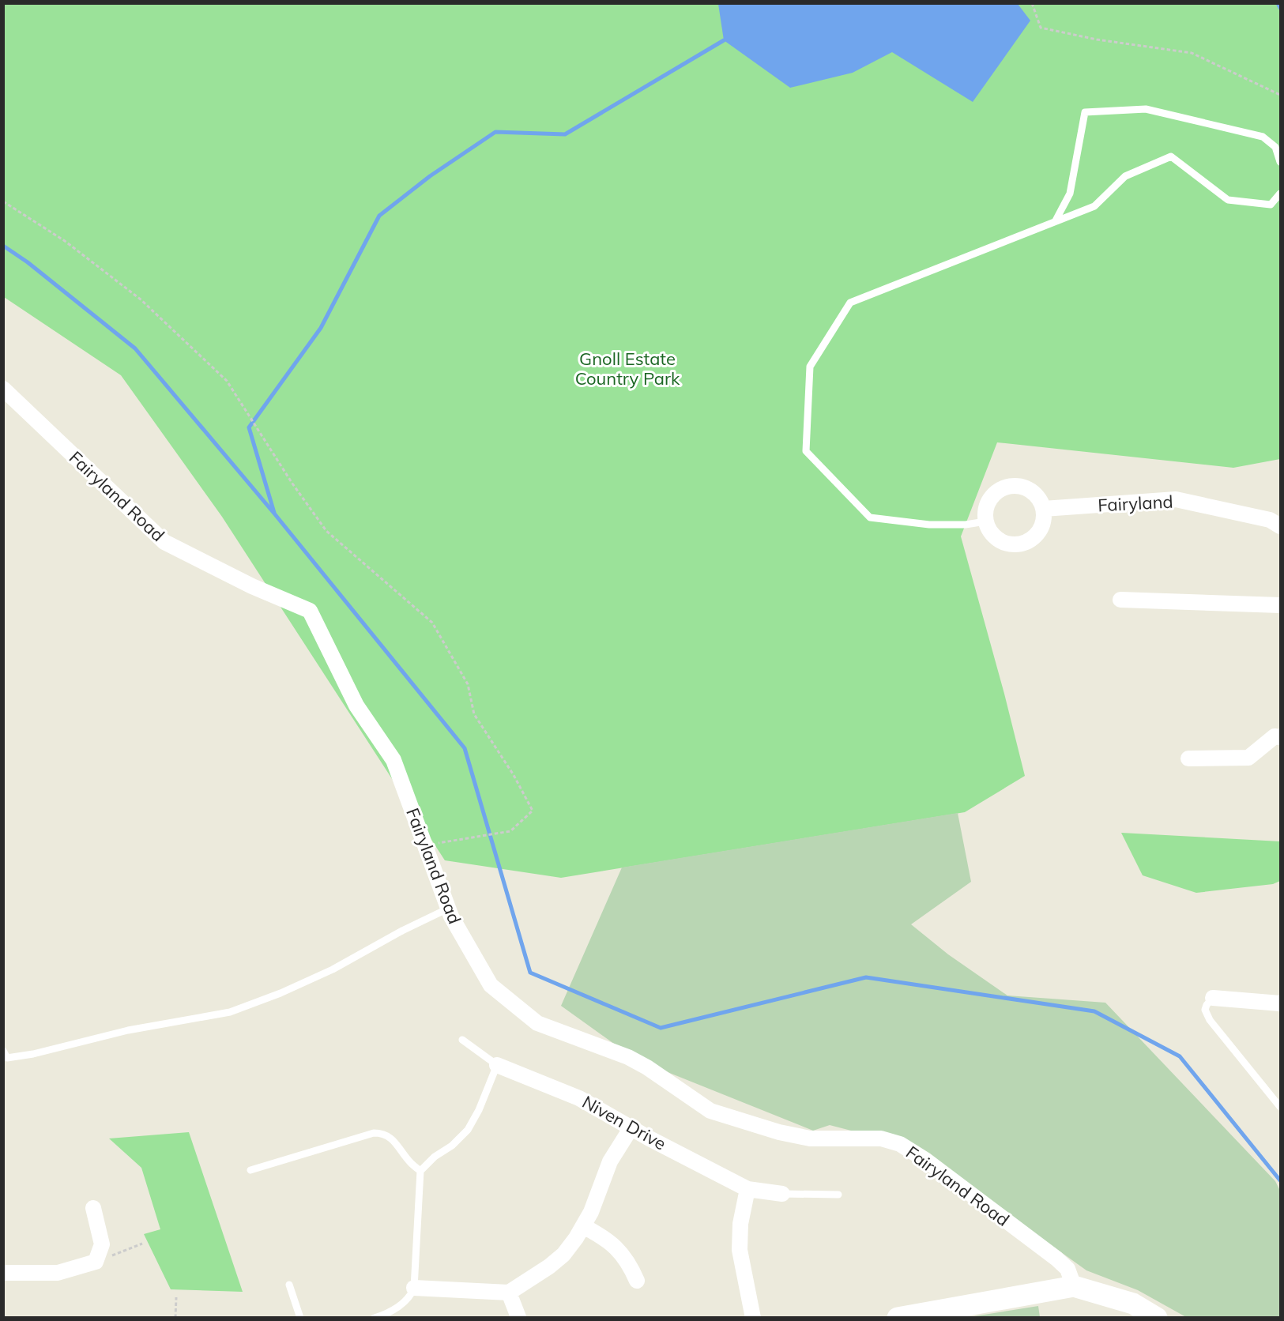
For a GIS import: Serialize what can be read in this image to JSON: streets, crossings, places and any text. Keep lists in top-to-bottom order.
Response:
{
  "streets": {
    "street": ["Fairyland Road", "Fairyland", "Niven Drive"]
  },
  "parks": ["Gnoll Estate Country Park"]
}
